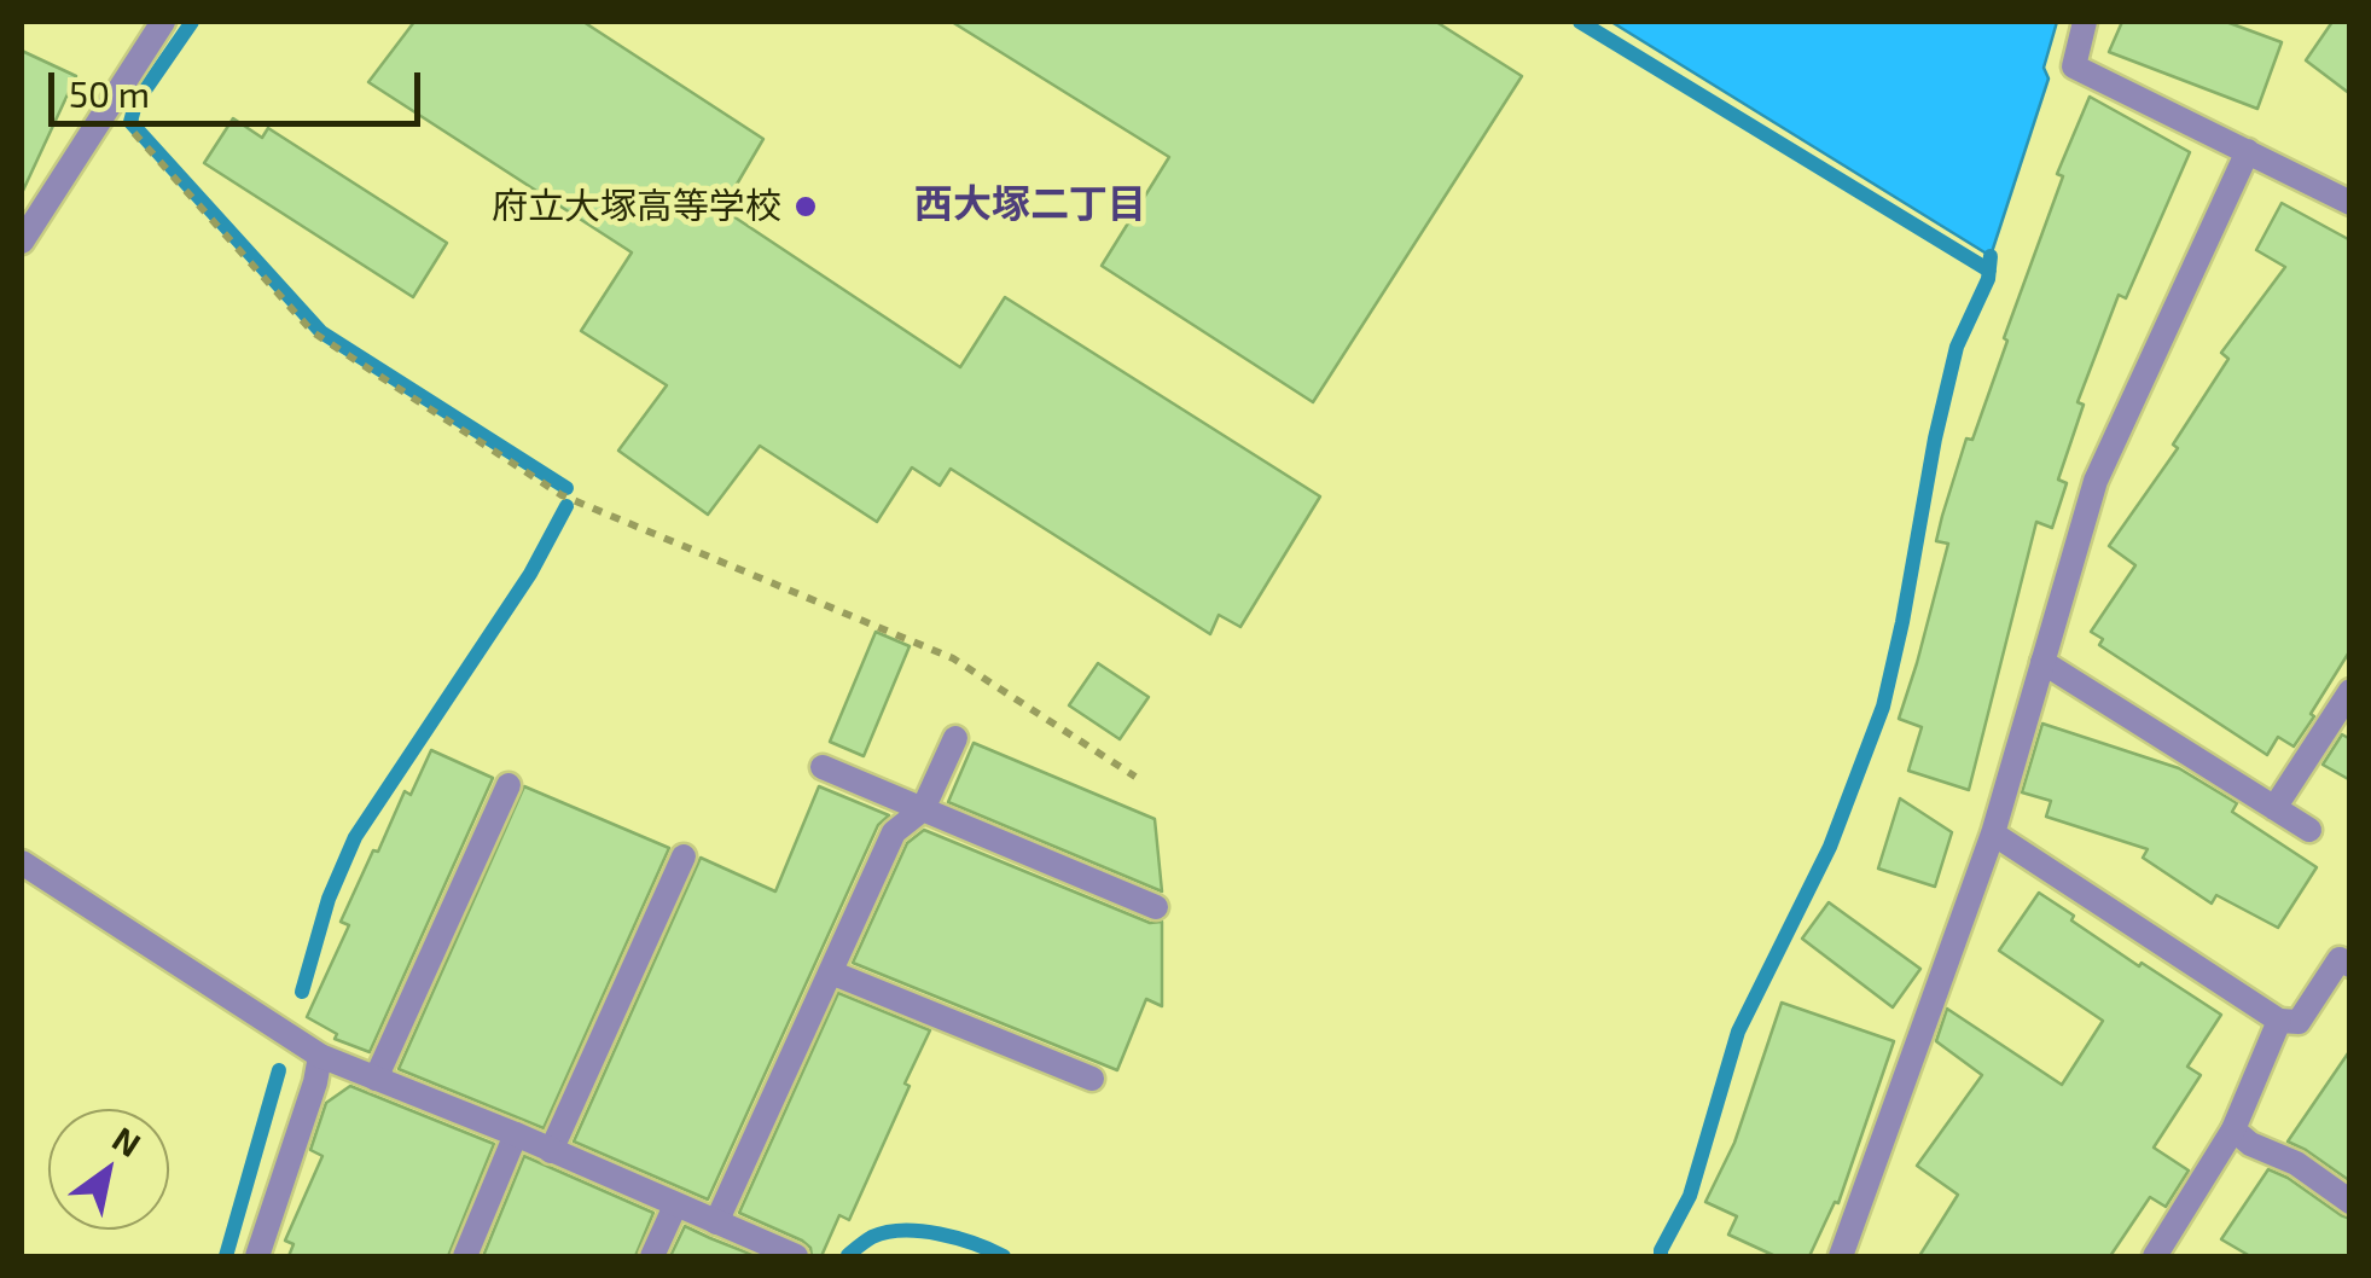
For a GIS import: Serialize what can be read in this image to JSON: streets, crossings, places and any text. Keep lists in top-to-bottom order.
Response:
{
  "districts": ["西大塚二丁目"],
  "places": ["府立大塚高等学校"],
  "scale_bar": "50 m",
  "north": "top right"
}
